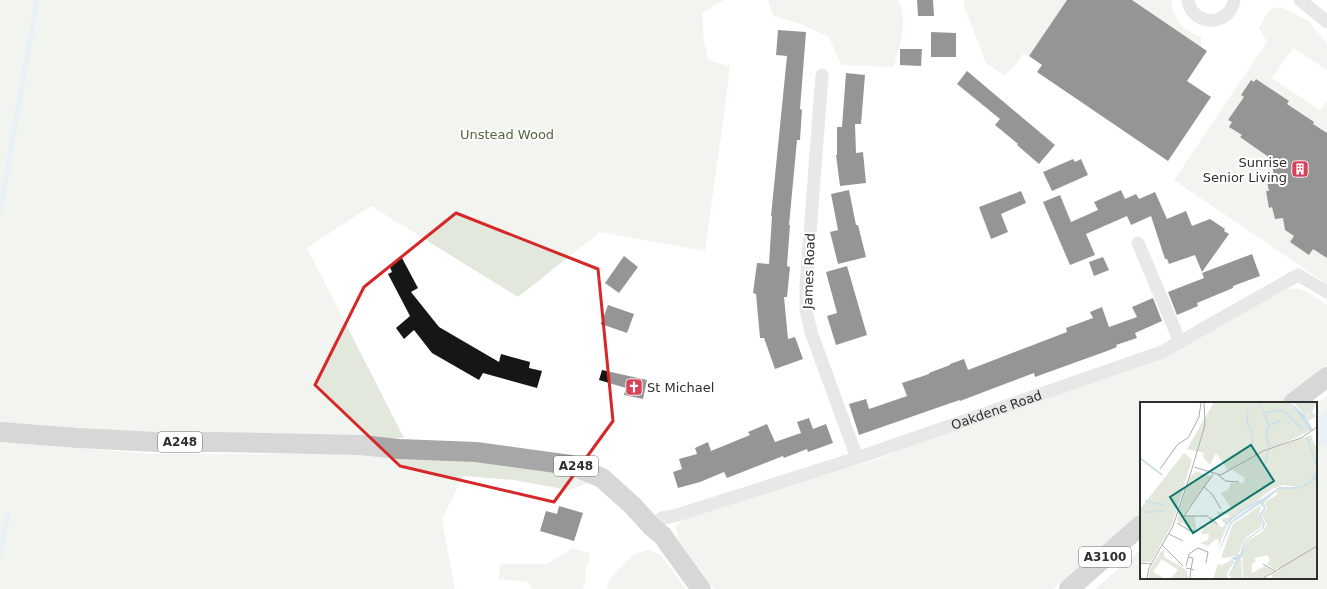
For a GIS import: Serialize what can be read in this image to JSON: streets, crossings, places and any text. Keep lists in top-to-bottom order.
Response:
{
  "streets": {
    "main road": ["A248", "A3100"],
    "street": ["James Road", "Oakdene Road"]
  },
  "crossings": [
    ["James Road", "Oakdene Road"],
    ["Oakdene Road", "A248"]
  ],
  "parks": ["Unstead Wood"],
  "places": {
    "building": ["Sunrise Senior Living"],
    "church": ["St Michael"]
  }
}
